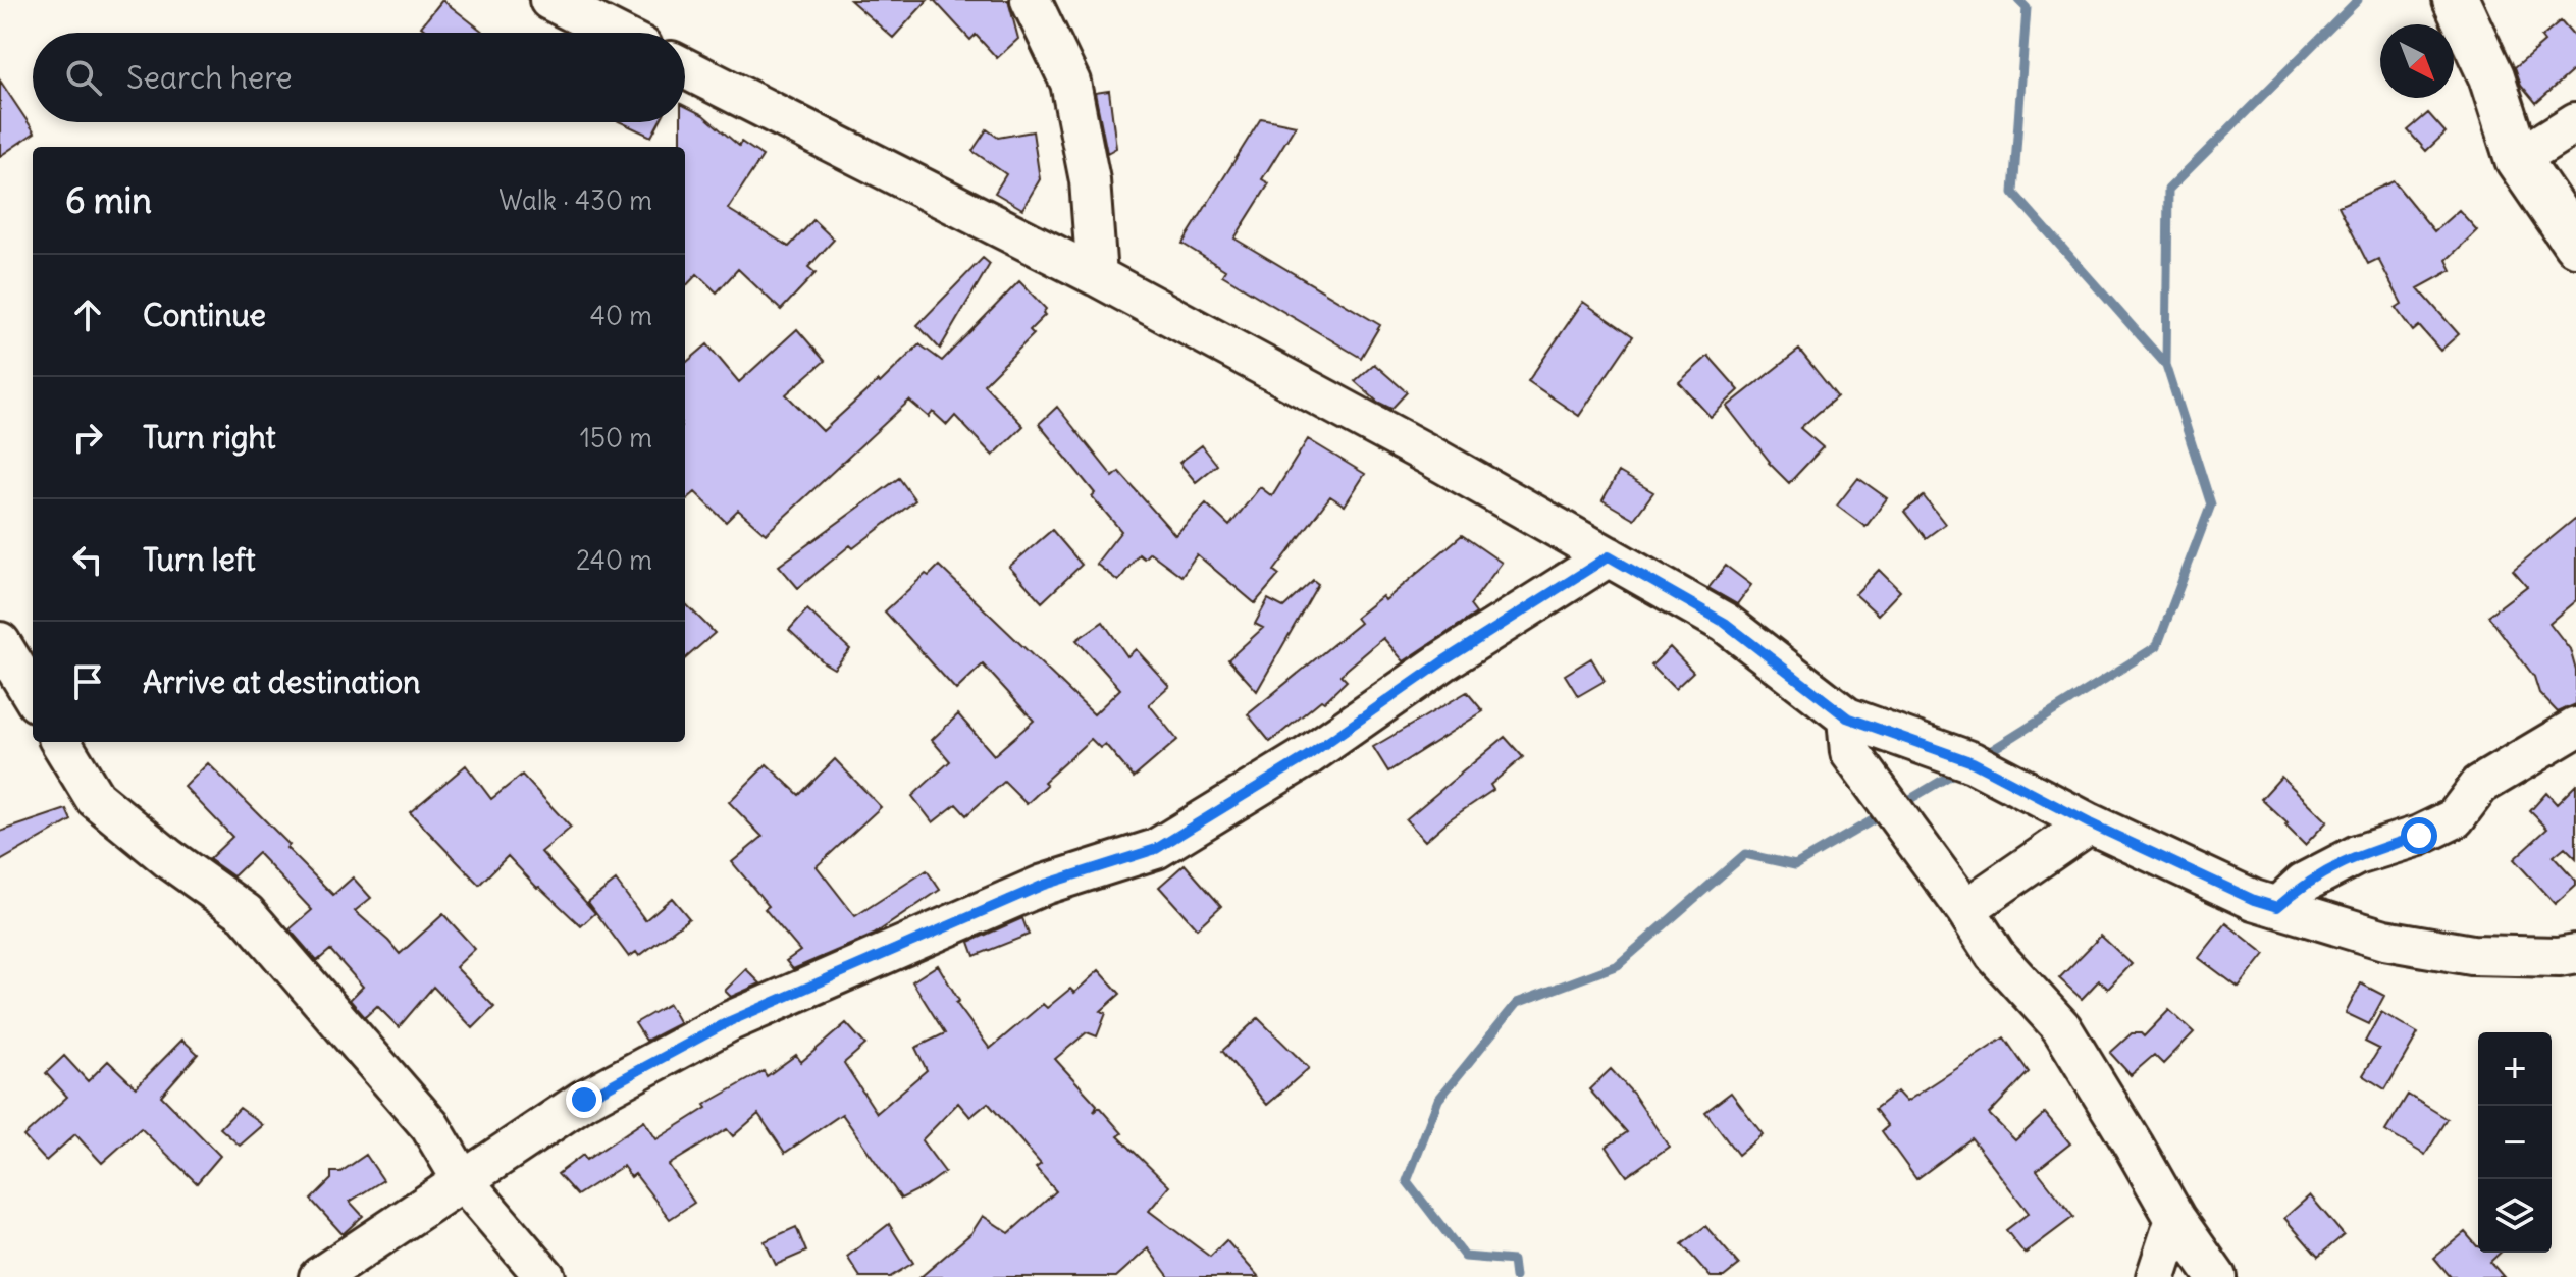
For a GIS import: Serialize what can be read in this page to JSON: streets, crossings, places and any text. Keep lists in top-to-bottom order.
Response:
{
  "north": "bottom right",
  "page": {
    "search": "Search here",
    "heading": ["6 min", "Walk · 430 m"],
    "list": [
      ["Continue", "40 m"],
      ["Turn right", "150 m"],
      ["Turn left", "240 m"],
      "Arrive at destination"
    ],
    "map_buttons": ["+", "−"]
  }
}
